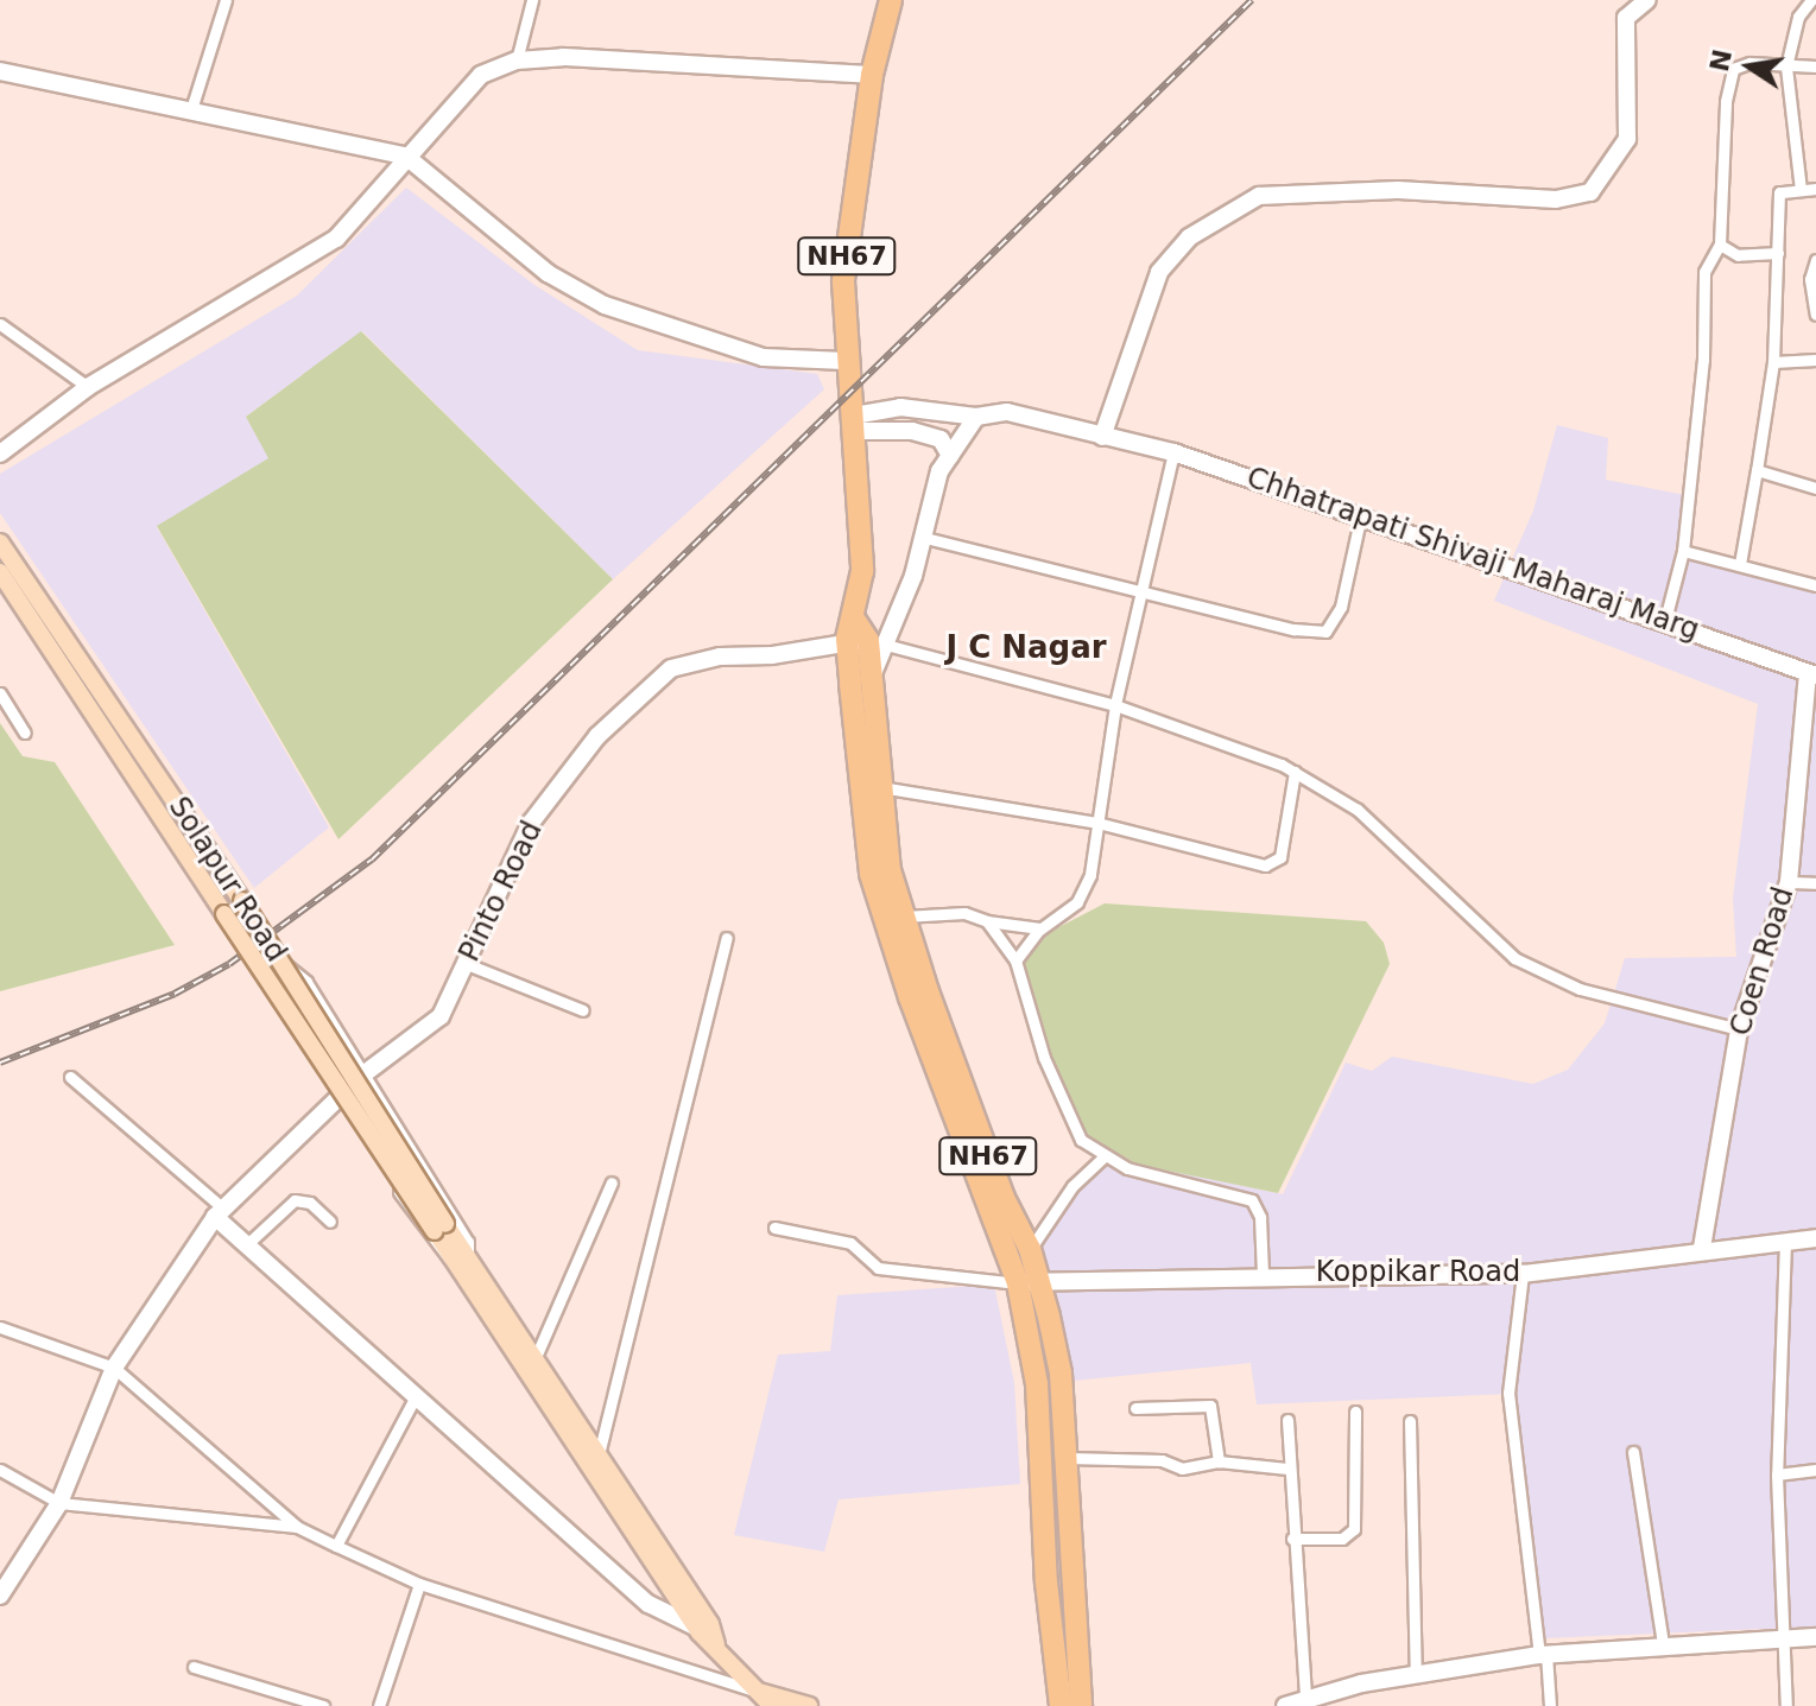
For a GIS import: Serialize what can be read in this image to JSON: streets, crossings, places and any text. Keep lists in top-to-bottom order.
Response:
{
  "streets": {
    "highway": ["NH67"],
    "main road": ["Solapur Road"],
    "street": [
      "Chhatrapati Shivaji Maharaj Marg",
      "Pinto Road",
      "Coen Road",
      "Koppikar Road"
    ]
  },
  "crossings": [
    ["NH67", "Chhatrapati Shivaji Maharaj Marg"],
    ["NH67", "Pinto Road"],
    ["NH67", "Koppikar Road"],
    ["Chhatrapati Shivaji Maharaj Marg", "Coen Road"],
    ["Coen Road", "Koppikar Road"]
  ],
  "districts": ["J C Nagar"],
  "north": "left"
}
